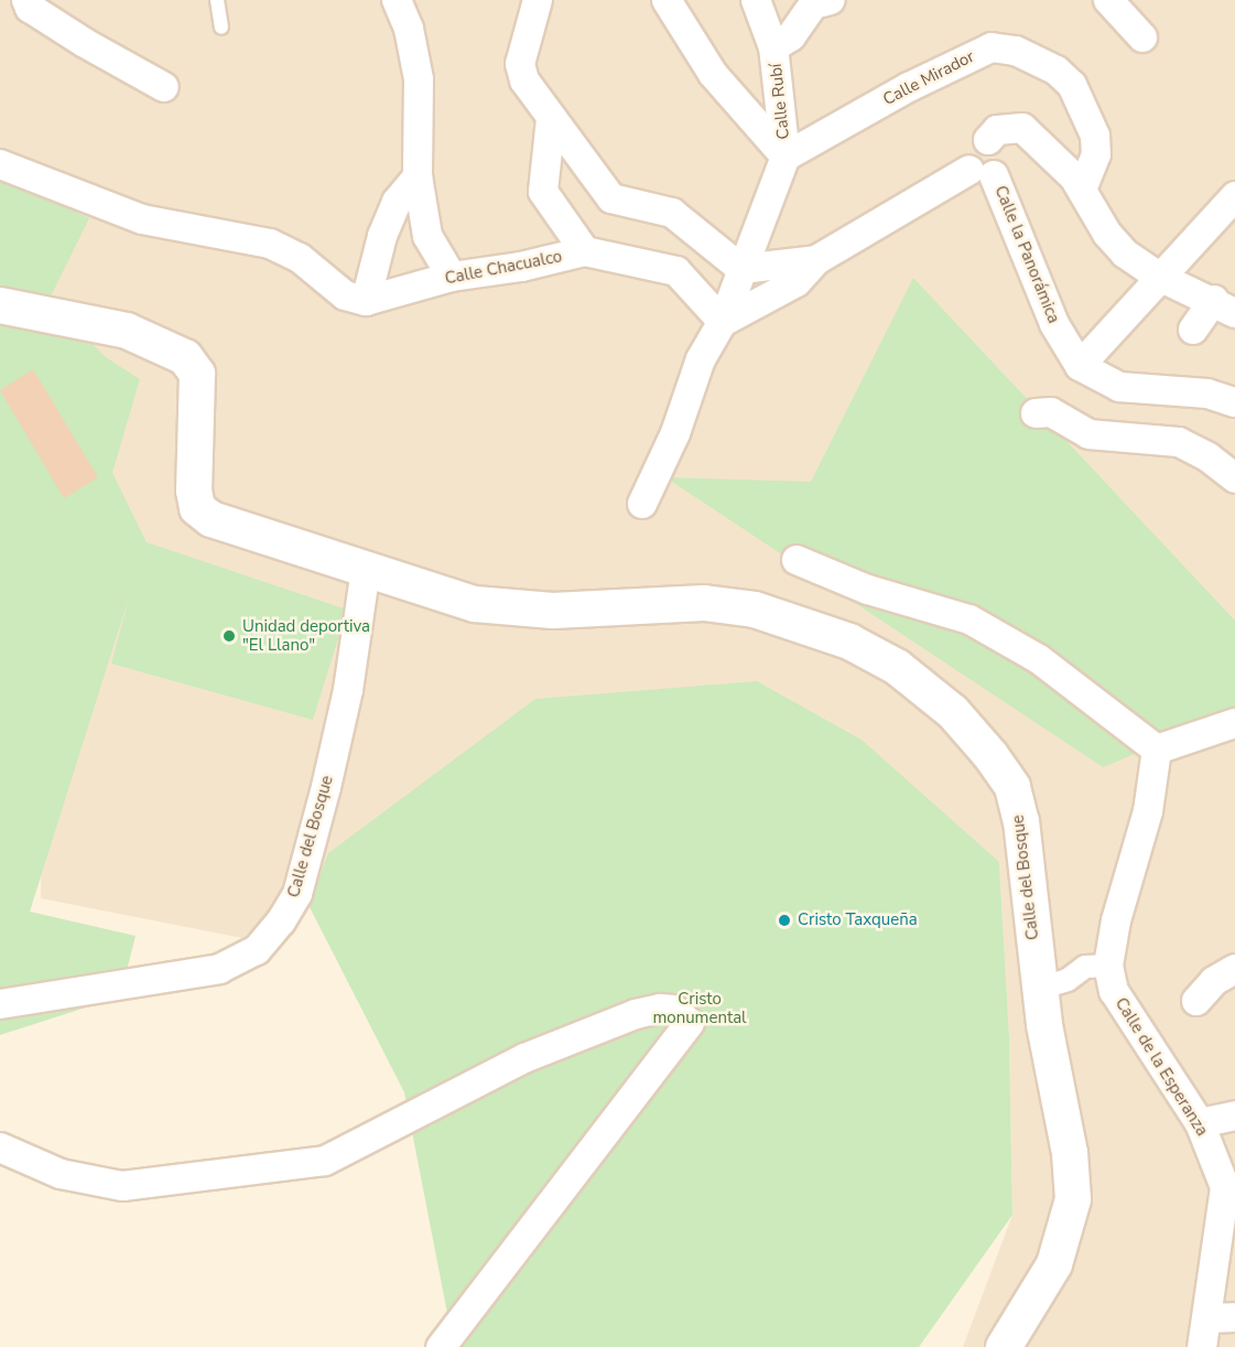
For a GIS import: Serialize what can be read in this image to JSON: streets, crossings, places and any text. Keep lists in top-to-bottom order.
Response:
{
  "streets": {
    "street": [
      "Calle Mirador",
      "Calle Rubí",
      "Calle la Panorámica",
      "Calle Chacualco",
      "Calle del Bosque",
      "Calle de la Esperanza"
    ]
  },
  "crossings": [
    ["Calle Mirador", "Calle Rubí"]
  ],
  "parks": ["Cristo monumental"],
  "places": ["Unidad deportiva \"El Llano\"", "Cristo Taxqueña"]
}
